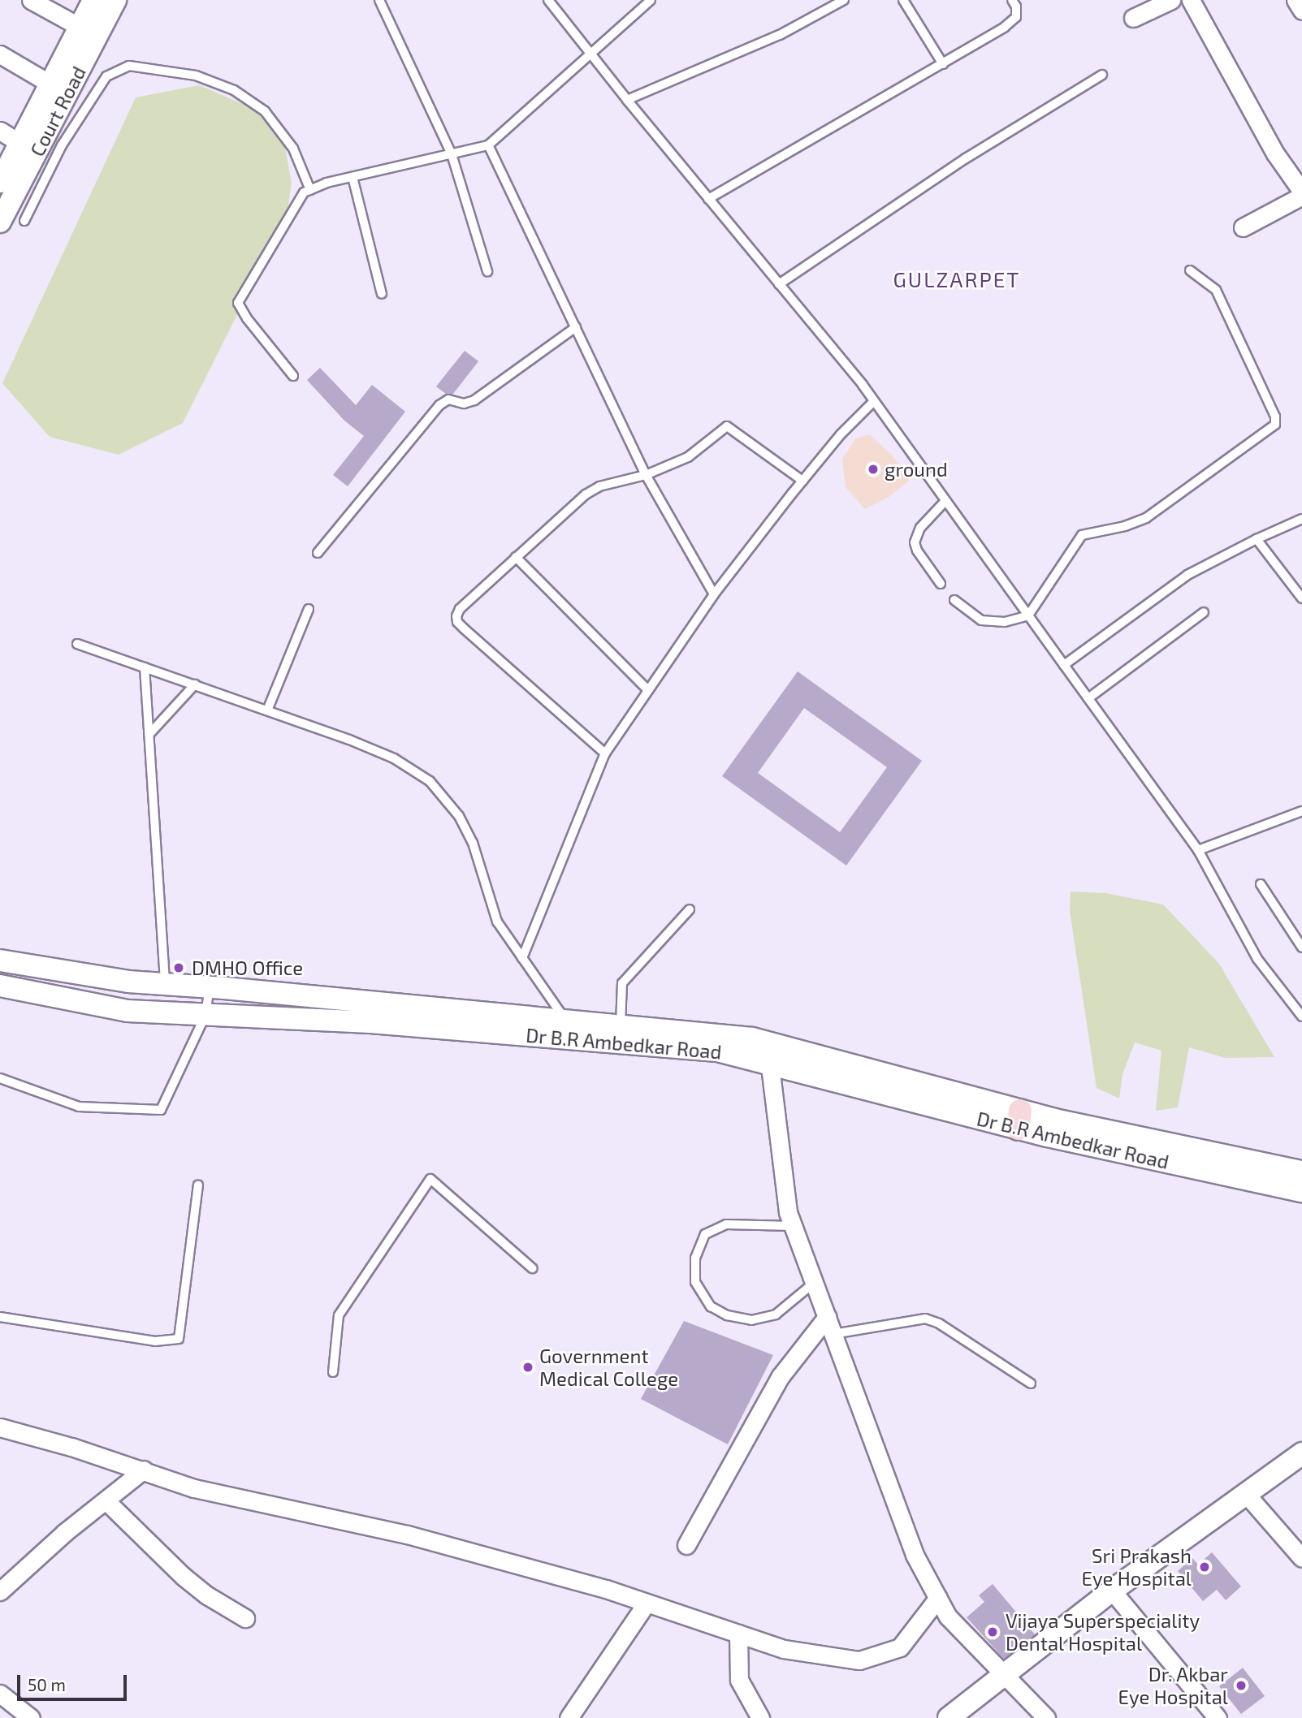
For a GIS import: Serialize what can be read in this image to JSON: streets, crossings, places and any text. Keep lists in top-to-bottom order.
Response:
{
  "streets": {
    "street": ["Court Road", "Dr B.R Ambedkar Road"]
  },
  "districts": ["GULZARPET"],
  "places": [
    "ground",
    "DMHO Office",
    "Government Medical College",
    "Sri Prakash Eye Hospital",
    "Vijaya Superspeciality Dental Hospital",
    "Dr. Akbar Eye Hospital"
  ],
  "scale_bar": "50 m"
}
